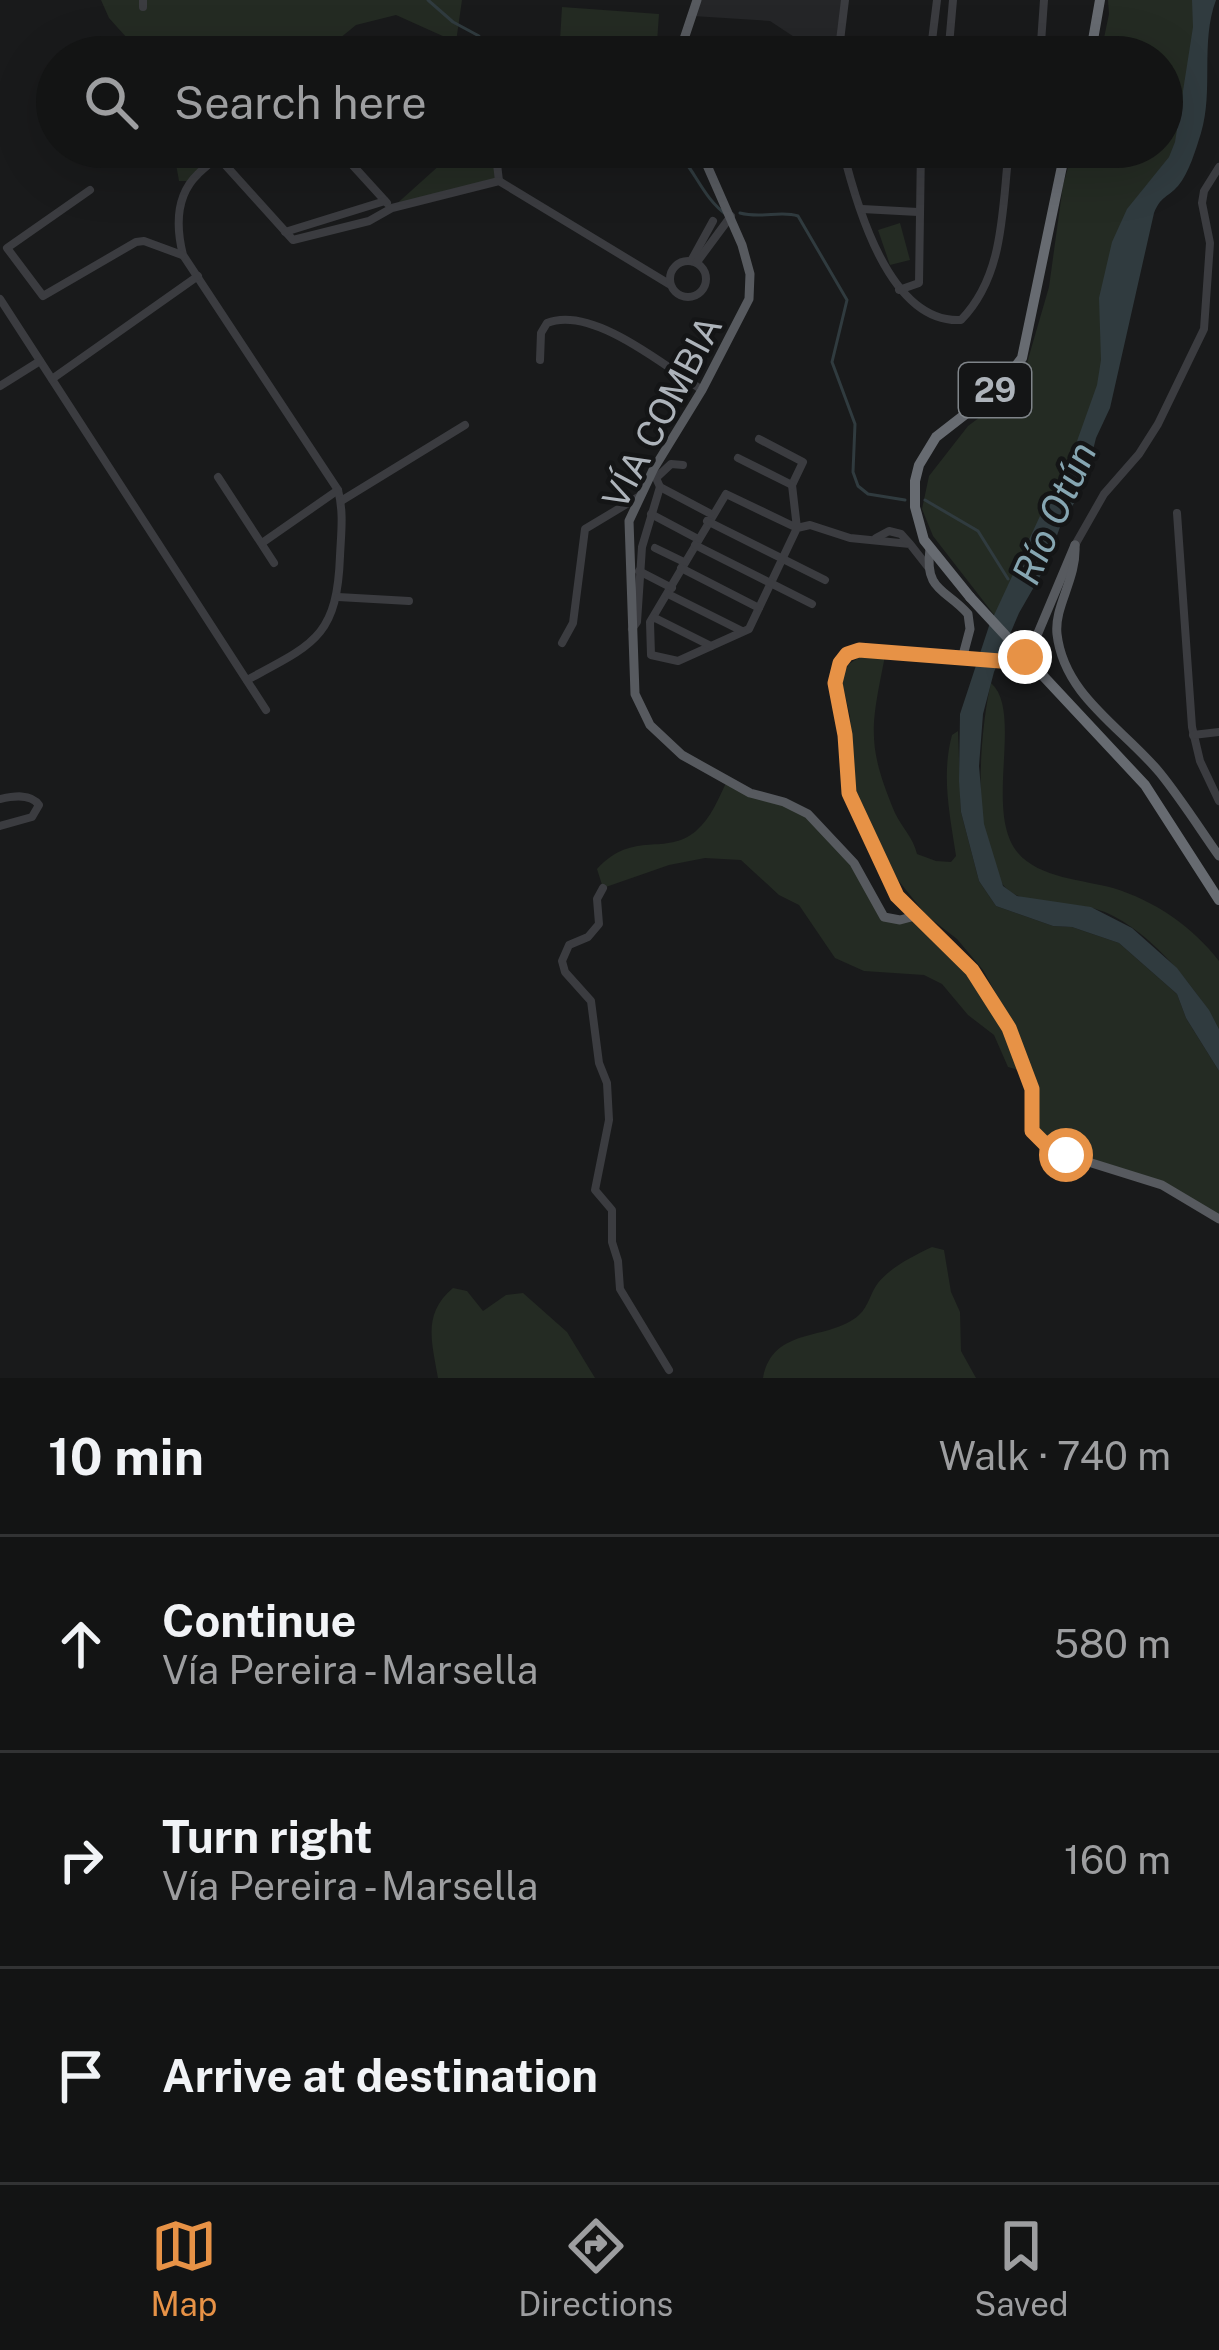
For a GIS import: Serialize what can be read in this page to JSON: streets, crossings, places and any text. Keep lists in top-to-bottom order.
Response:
{
  "streets": {
    "highway": ["29"],
    "main road": ["VÍA COMBIA"]
  },
  "water": ["Río Otún"],
  "page": {
    "search": "Search here",
    "heading": ["10 min", "Walk · 740 m"],
    "list": [
      ["Continue", "Vía Pereira - Marsella", "580 m"],
      ["Turn right", "Vía Pereira - Marsella", "160 m"],
      "Arrive at destination"
    ],
    "nav": ["Map", "Directions", "Saved"]
  }
}
